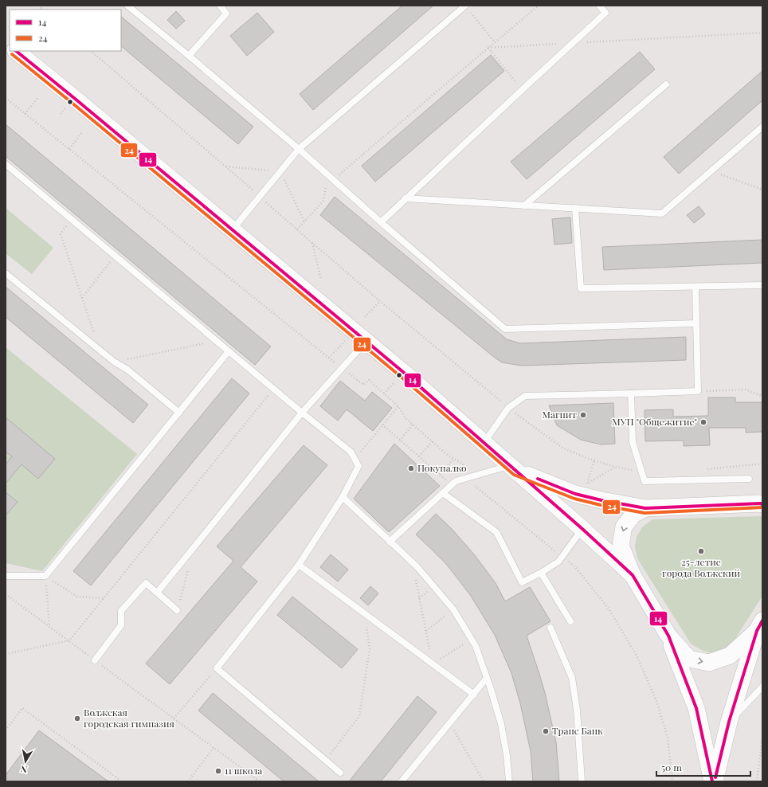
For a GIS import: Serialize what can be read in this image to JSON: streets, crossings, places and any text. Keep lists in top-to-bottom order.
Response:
{
  "places": [
    "Магнит",
    "МУП \"Общежитие\"",
    "Покупалко",
    "25-летие города Волжский",
    "Волжская городская гимназия",
    "Транс Банк",
    "11 школа"
  ],
  "lines": ["transit line 14", "transit line 24"],
  "legend": ["14", "24"],
  "scale_bar": "50 m",
  "north": "bottom"
}
